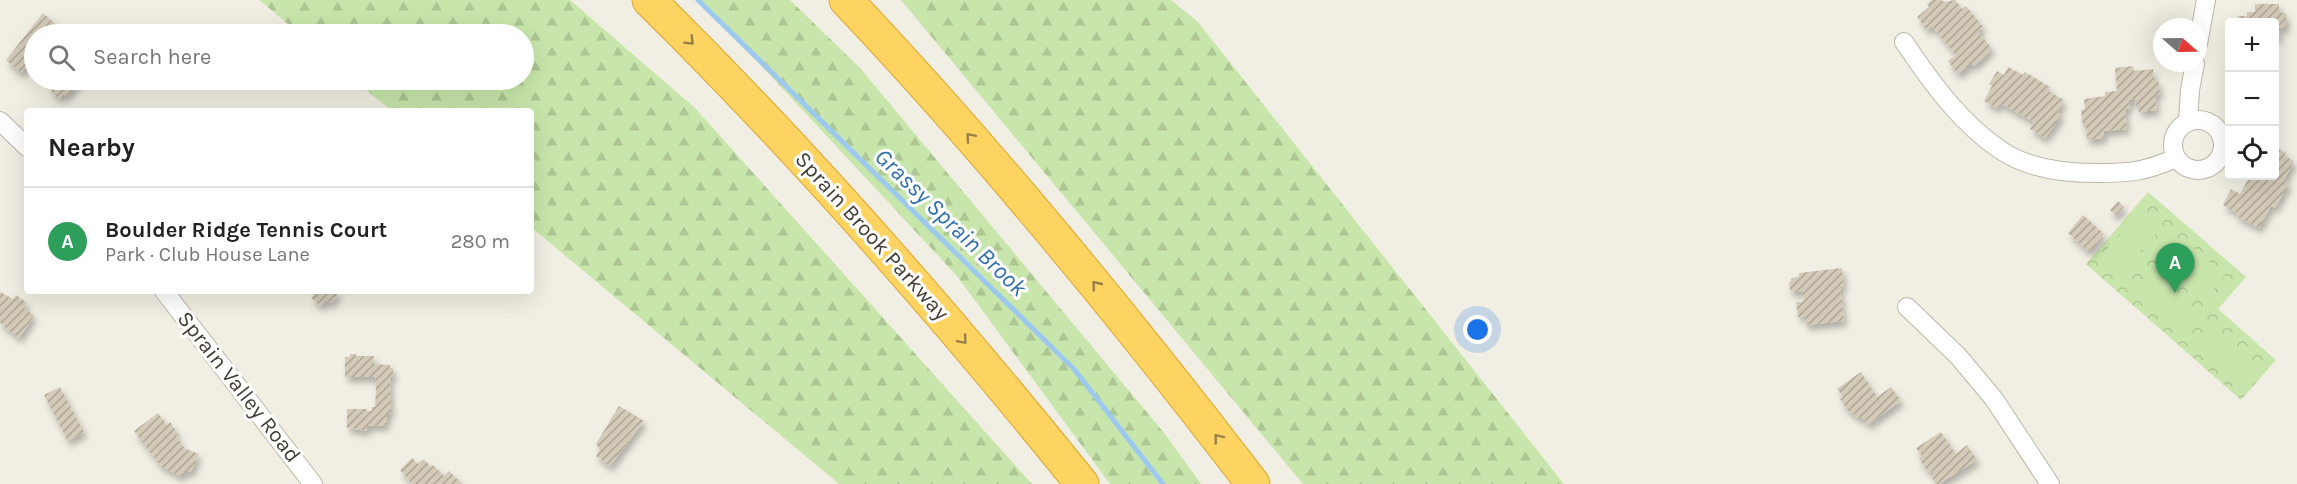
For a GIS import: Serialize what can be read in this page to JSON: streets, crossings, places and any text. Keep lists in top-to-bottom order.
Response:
{
  "streets": {
    "highway": ["Sprain Brook Parkway"],
    "street": ["Sprain Valley Road"]
  },
  "water": ["Grassy Sprain Brook"],
  "north": "right",
  "page": {
    "map_buttons": ["+", "−"],
    "search": "Search here",
    "heading": "Nearby",
    "list": [
      {
        "mark": "A",
        "name": "Boulder Ridge Tennis Court",
        "note": "Park · Club House Lane",
        "value": "280 m"
      }
    ],
    "pins": "A"
  }
}
